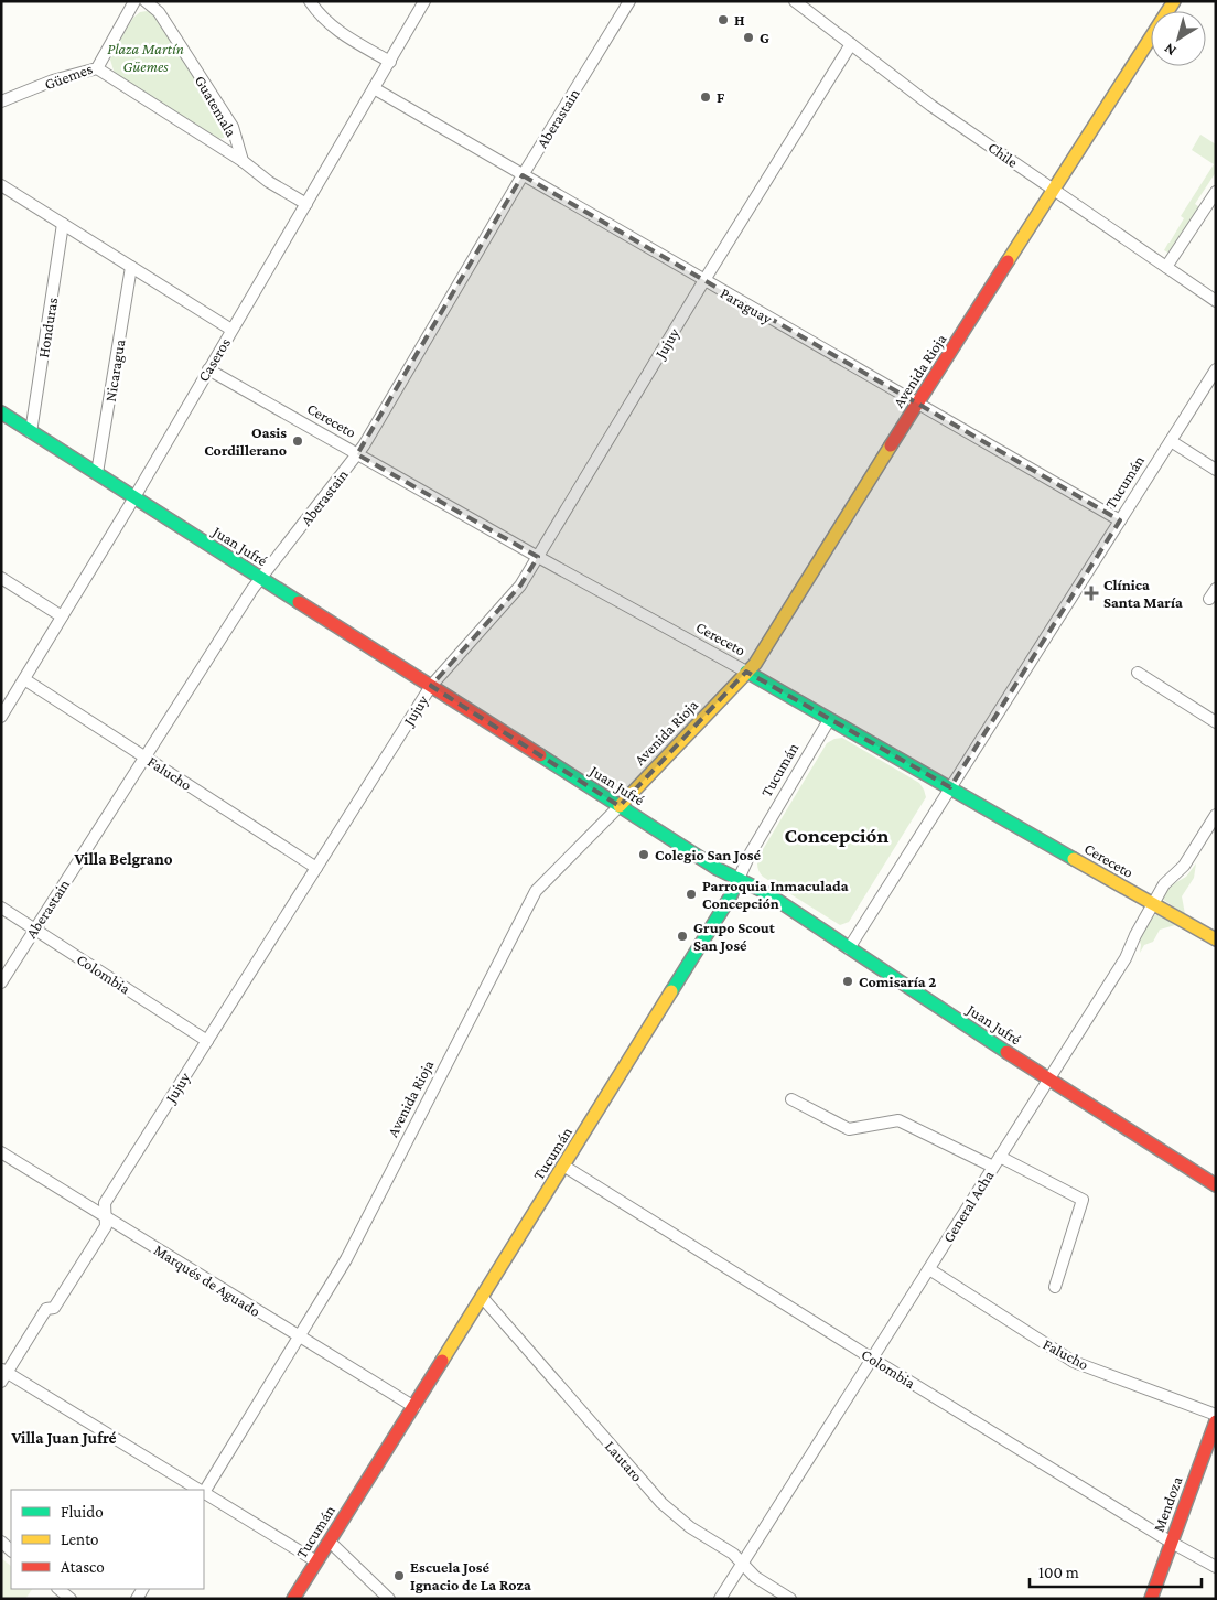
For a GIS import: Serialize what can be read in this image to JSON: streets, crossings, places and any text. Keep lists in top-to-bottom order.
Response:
{
  "streets": {
    "main road": [
      "Avenida Rioja",
      "Cereceto",
      "Tucumán",
      "Juan Jufré",
      "Mendoza"
    ],
    "street": [
      "Güemes",
      "Guatemala",
      "Aberastain",
      "Chile",
      "Paraguay",
      "Honduras",
      "Jujuy",
      "Caseros",
      "Nicaragua",
      "Falucho",
      "Colombia",
      "General Acha",
      "Marqués de Aguado",
      "Lautaro"
    ]
  },
  "crossings": [
    ["Güemes", "Guatemala"],
    ["Guatemala", "Caseros"],
    ["Aberastain", "Paraguay"],
    ["Aberastain", "Cereceto"],
    ["Aberastain", "Juan Jufré"],
    ["Aberastain", "Falucho"],
    ["Aberastain", "Colombia"],
    ["Chile", "Jujuy"],
    ["Chile", "Avenida Rioja"],
    ["Paraguay", "Jujuy"],
    ["Paraguay", "Caseros"],
    ["Paraguay", "Avenida Rioja"],
    ["Paraguay", "Tucumán"],
    ["Honduras", "Juan Jufré"],
    ["Jujuy", "Cereceto"],
    ["Jujuy", "Juan Jufré"],
    ["Jujuy", "Falucho"],
    ["Jujuy", "Colombia"],
    ["Jujuy", "Marqués de Aguado"],
    ["Caseros", "Cereceto"],
    ["Caseros", "Juan Jufré"],
    ["Caseros", "Falucho"],
    ["Nicaragua", "Juan Jufré"],
    ["Avenida Rioja", "Cereceto"],
    ["Avenida Rioja", "Juan Jufré"],
    ["Avenida Rioja", "Marqués de Aguado"],
    ["Cereceto", "Tucumán"],
    ["Cereceto", "General Acha"],
    ["Tucumán", "Juan Jufré"],
    ["Tucumán", "Colombia"],
    ["Tucumán", "Marqués de Aguado"],
    ["Tucumán", "Lautaro"],
    ["Juan Jufré", "General Acha"],
    ["Falucho", "General Acha"],
    ["Colombia", "General Acha"],
    ["Colombia", "Mendoza"],
    ["General Acha", "Lautaro"]
  ],
  "districts": ["Concepción", "Villa Belgrano", "Villa Juan Jufré"],
  "parks": ["Plaza Martín Güemes"],
  "places": {
    "other": [
      "H",
      "G",
      "F",
      "Oasis Cordillerano",
      "Colegio San José",
      "Parroquia Inmaculada Concepción",
      "Grupo Scout San José",
      "Comisaría 2",
      "Escuela José Ignacio de La Roza"
    ],
    "health": ["Clínica Santa María"]
  },
  "legend": ["Fluido", "Lento", "Atasco"],
  "scale_bar": "100 m",
  "north": "bottom left"
}
